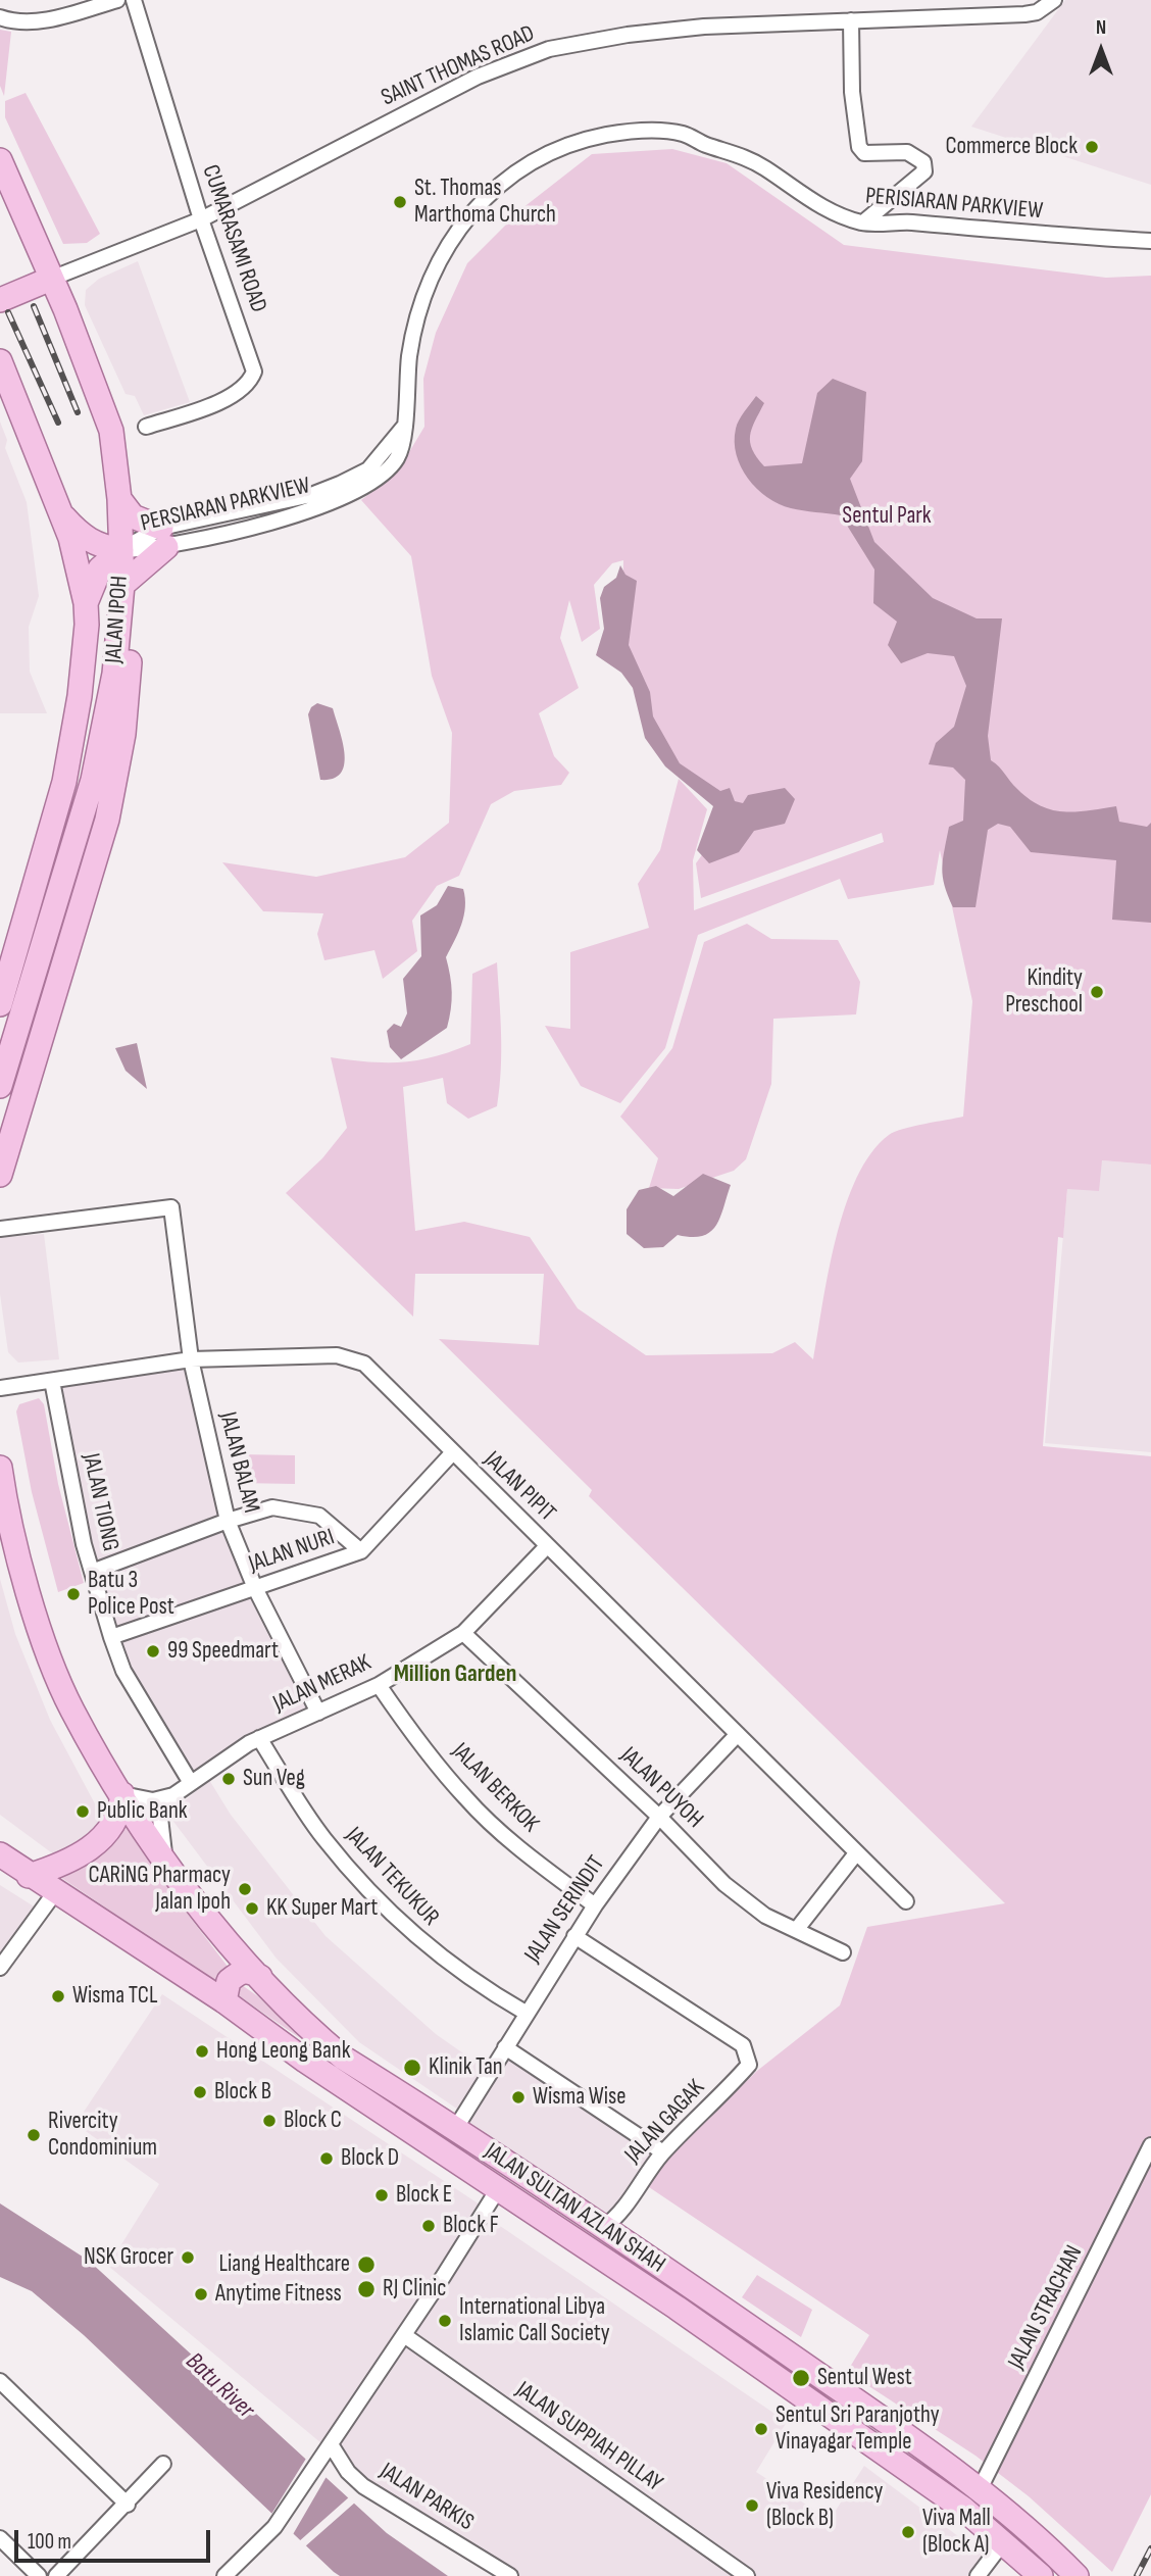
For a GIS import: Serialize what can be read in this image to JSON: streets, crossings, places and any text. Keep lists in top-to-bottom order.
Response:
{
  "streets": {
    "main road": ["JALAN IPOH", "JALAN SULTAN AZLAN SHAH"],
    "street": [
      "SAINT THOMAS ROAD",
      "PERISIARAN PARKVIEW",
      "CUMARASAMI ROAD",
      "PERSIARAN PARKVIEW",
      "JALAN BALAM",
      "JALAN PIPIT",
      "JALAN TIONG",
      "JALAN NURI",
      "JALAN MERAK",
      "JALAN BERKOK",
      "JALAN PUYOH",
      "JALAN TEKUKUR",
      "JALAN SERINDIT",
      "JALAN GAGAK",
      "JALAN STRACHAN",
      "JALAN SUPPIAH PILLAY",
      "JALAN PARKIS"
    ]
  },
  "crossings": [
    ["SAINT THOMAS ROAD", "CUMARASAMI ROAD"],
    ["SAINT THOMAS ROAD", "JALAN IPOH"],
    ["PERISIARAN PARKVIEW", "PERSIARAN PARKVIEW"],
    ["PERSIARAN PARKVIEW", "JALAN IPOH"],
    ["JALAN BALAM", "JALAN PIPIT"],
    ["JALAN BALAM", "JALAN NURI"],
    ["JALAN BALAM", "JALAN MERAK"],
    ["JALAN PIPIT", "JALAN TIONG"],
    ["JALAN PIPIT", "JALAN NURI"],
    ["JALAN PIPIT", "JALAN MERAK"],
    ["JALAN PIPIT", "JALAN SERINDIT"],
    ["JALAN TIONG", "JALAN NURI"],
    ["JALAN TIONG", "JALAN MERAK"],
    ["JALAN MERAK", "JALAN BERKOK"],
    ["JALAN MERAK", "JALAN PUYOH"],
    ["JALAN MERAK", "JALAN TEKUKUR"],
    ["JALAN BERKOK", "JALAN SERINDIT"],
    ["JALAN PUYOH", "JALAN SERINDIT"],
    ["JALAN TEKUKUR", "JALAN SERINDIT"],
    ["JALAN SERINDIT", "JALAN GAGAK"],
    ["JALAN SERINDIT", "JALAN SULTAN AZLAN SHAH"],
    ["JALAN GAGAK", "JALAN SULTAN AZLAN SHAH"],
    ["JALAN SULTAN AZLAN SHAH", "JALAN STRACHAN"]
  ],
  "districts": ["Million Garden"],
  "water": ["Batu River"],
  "parks": ["Sentul Park"],
  "places": [
    "Commerce Block",
    "St. Thomas Marthoma Church",
    "Kindity Preschool",
    "Batu 3 Police Post",
    "99 Speedmart",
    "Sun Veg",
    "Public Bank",
    "CARiNG Pharmacy Jalan Ipoh",
    "KK Super Mart",
    "Wisma TCL",
    "Hong Leong Bank",
    "Klinik Tan",
    "Block B",
    "Wisma Wise",
    "Block C",
    "Rivercity Condominium",
    "Block D",
    "Block E",
    "Block F",
    "NSK Grocer",
    "Liang Healthcare",
    "RJ Clinic",
    "Anytime Fitness",
    "International Libya Islamic Call Society",
    "Sentul West",
    "Sentul Sri Paranjothy Vinayagar Temple",
    "Viva Residency (Block B)",
    "Viva Mall (Block A)"
  ],
  "scale_bar": "100 m",
  "north": "top"
}
